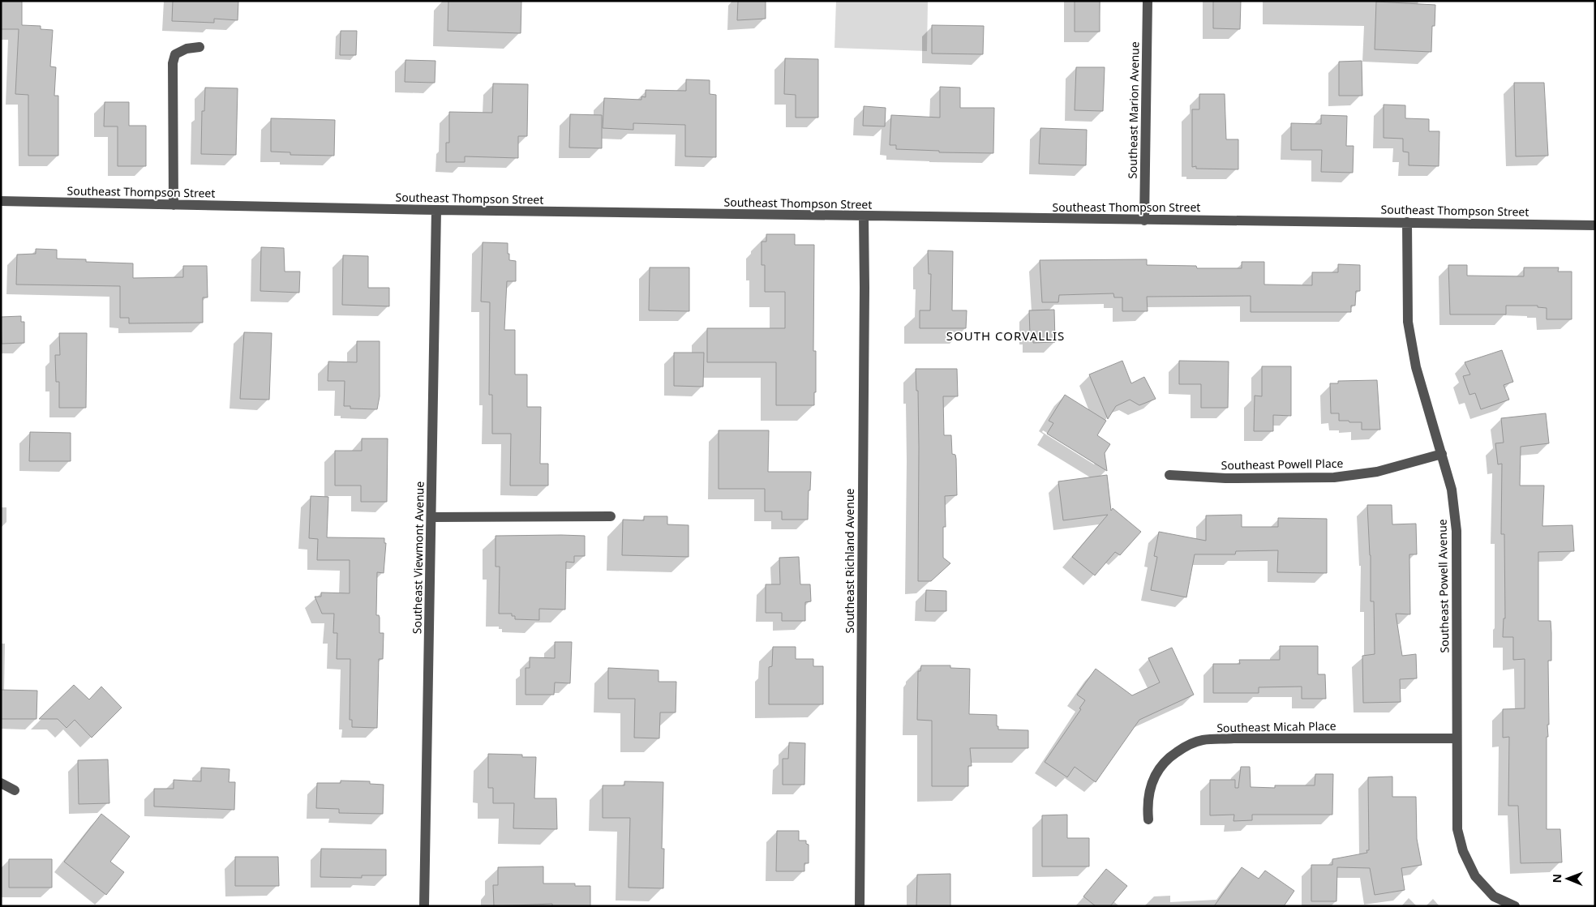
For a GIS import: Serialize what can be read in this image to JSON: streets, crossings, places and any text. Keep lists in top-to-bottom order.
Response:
{
  "streets": {
    "street": [
      "Southeast Marion Avenue",
      "Southeast Thompson Street",
      "Southeast Powell Place",
      "Southeast Viewmont Avenue",
      "Southeast Richland Avenue",
      "Southeast Powell Avenue",
      "Southeast Micah Place"
    ]
  },
  "crossings": [
    ["Southeast Marion Avenue", "Southeast Thompson Street"],
    ["Southeast Thompson Street", "Southeast Viewmont Avenue"],
    ["Southeast Thompson Street", "Southeast Richland Avenue"],
    ["Southeast Thompson Street", "Southeast Powell Avenue"],
    ["Southeast Powell Place", "Southeast Powell Avenue"],
    ["Southeast Powell Avenue", "Southeast Micah Place"]
  ],
  "districts": ["SOUTH CORVALLIS"],
  "north": "left"
}
